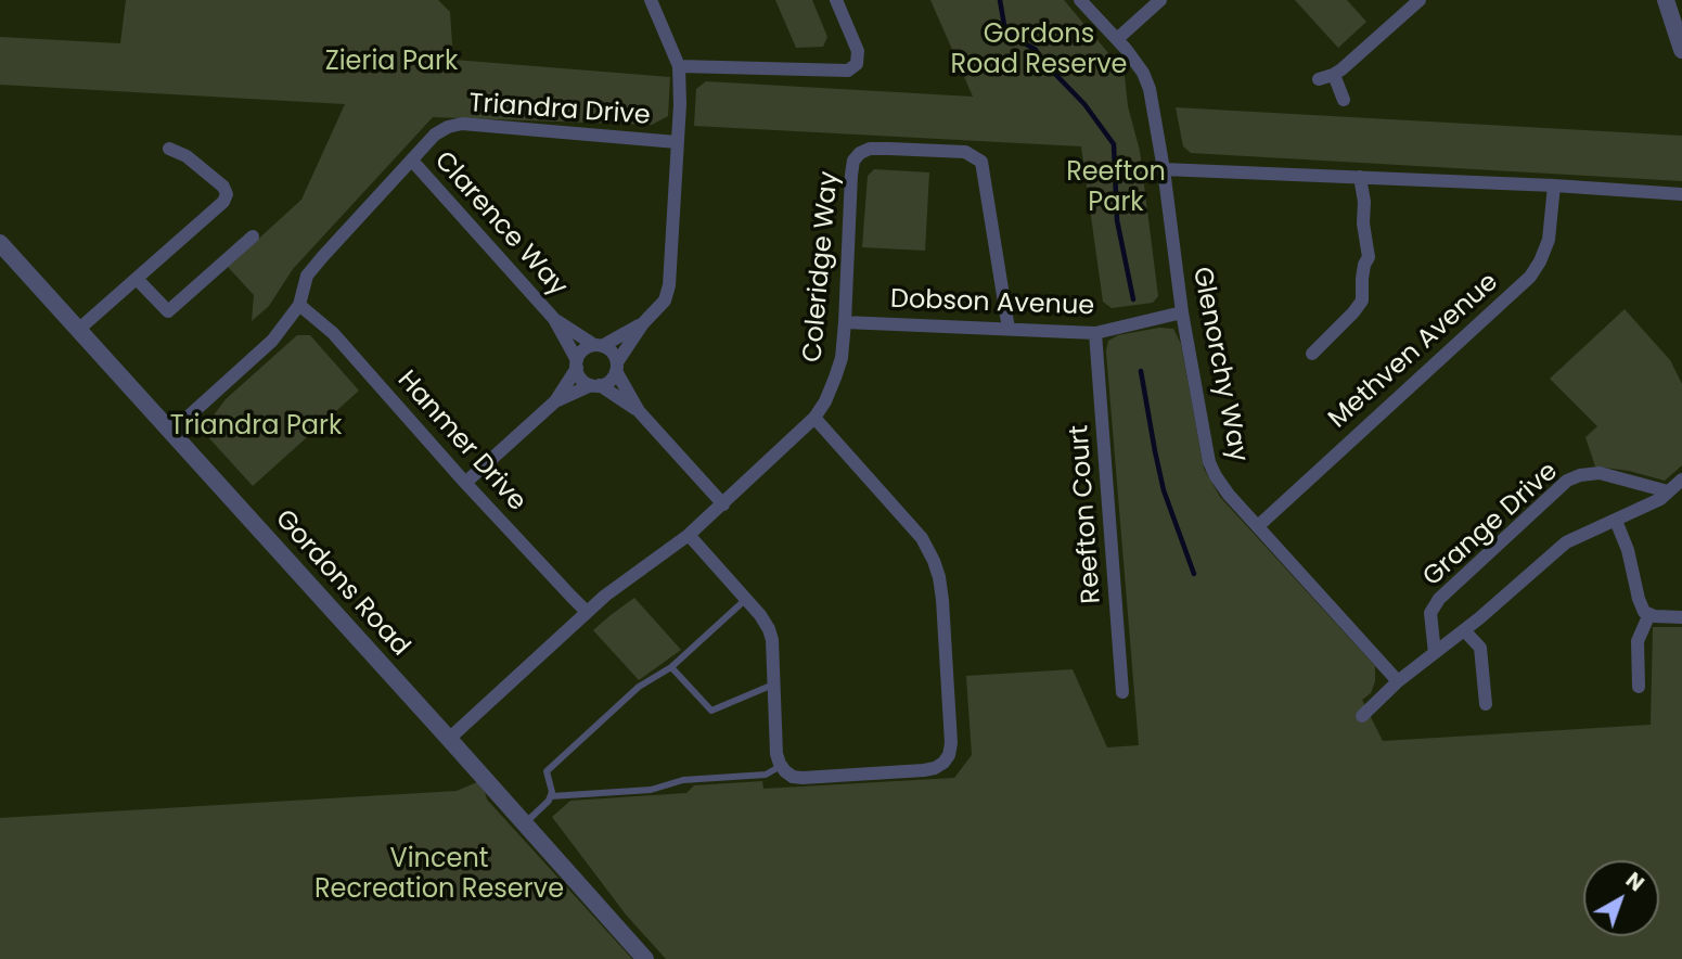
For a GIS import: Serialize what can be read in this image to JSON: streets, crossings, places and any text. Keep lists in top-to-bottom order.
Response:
{
  "streets": {
    "street": [
      "Triandra Drive",
      "Clarence Way",
      "Coleridge Way",
      "Dobson Avenue",
      "Methven Avenue",
      "Glenorchy Way",
      "Hanmer Drive",
      "Reefton Court",
      "Grange Drive",
      "Gordons Road"
    ]
  },
  "crossings": [
    ["Triandra Drive", "Clarence Way"],
    ["Triandra Drive", "Hanmer Drive"],
    ["Triandra Drive", "Gordons Road"],
    ["Coleridge Way", "Dobson Avenue"],
    ["Coleridge Way", "Hanmer Drive"],
    ["Coleridge Way", "Gordons Road"],
    ["Dobson Avenue", "Glenorchy Way"],
    ["Dobson Avenue", "Reefton Court"],
    ["Methven Avenue", "Glenorchy Way"]
  ],
  "parks": [
    "Gordons Road Reserve",
    "Zieria Park",
    "Reefton Park",
    "Triandra Park",
    "Vincent Recreation Reserve"
  ],
  "north": "top right"
}
